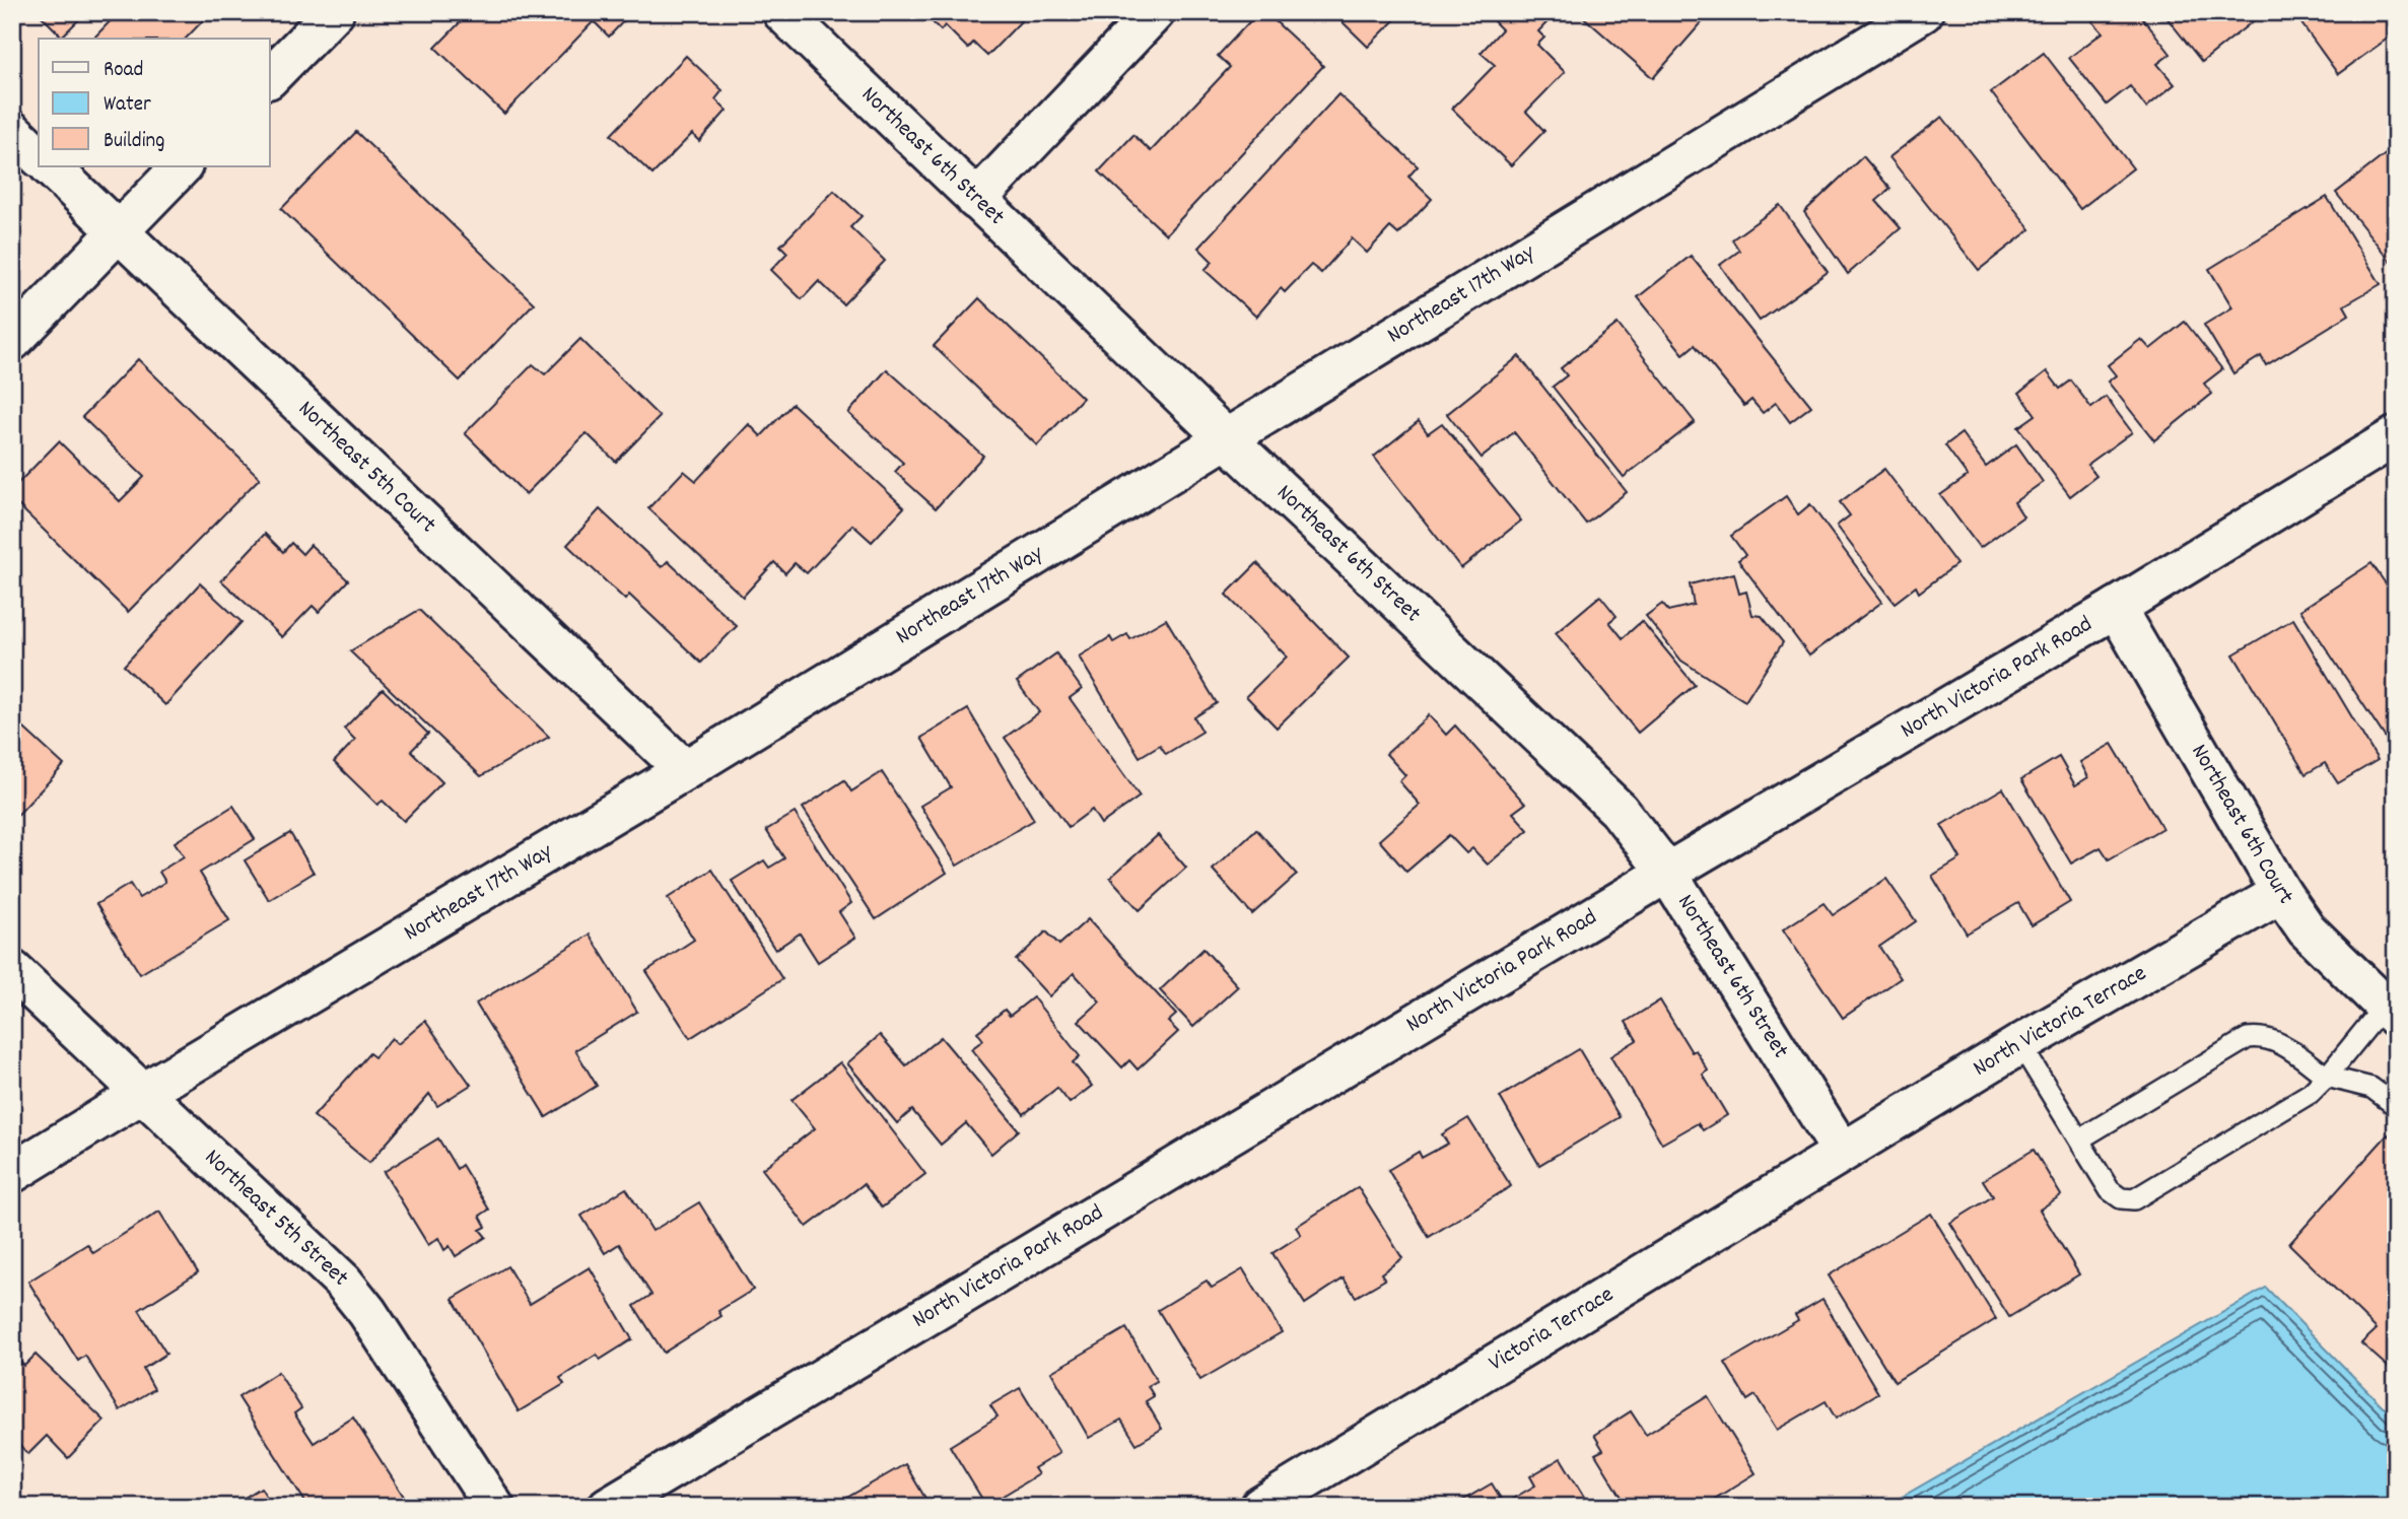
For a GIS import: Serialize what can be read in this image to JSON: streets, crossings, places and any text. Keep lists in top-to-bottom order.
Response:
{
  "streets": {
    "street": [
      "Northeast 6th Street",
      "Northeast 17th Way",
      "Northeast 5th Court",
      "North Victoria Park Road",
      "Northeast 6th Court",
      "North Victoria Terrace",
      "Northeast 5th Street",
      "Victoria Terrace"
    ]
  },
  "crossings": [
    ["Northeast 6th Street", "Northeast 17th Way"],
    ["Northeast 6th Street", "North Victoria Park Road"],
    ["Northeast 6th Street", "North Victoria Terrace"],
    ["Northeast 6th Street", "Victoria Terrace"],
    ["Northeast 17th Way", "Northeast 5th Court"],
    ["Northeast 17th Way", "Northeast 5th Street"],
    ["North Victoria Park Road", "Northeast 6th Court"],
    ["Northeast 6th Court", "North Victoria Terrace"],
    ["North Victoria Terrace", "Victoria Terrace"]
  ],
  "legend": ["Road", "Water", "Building"]
}
